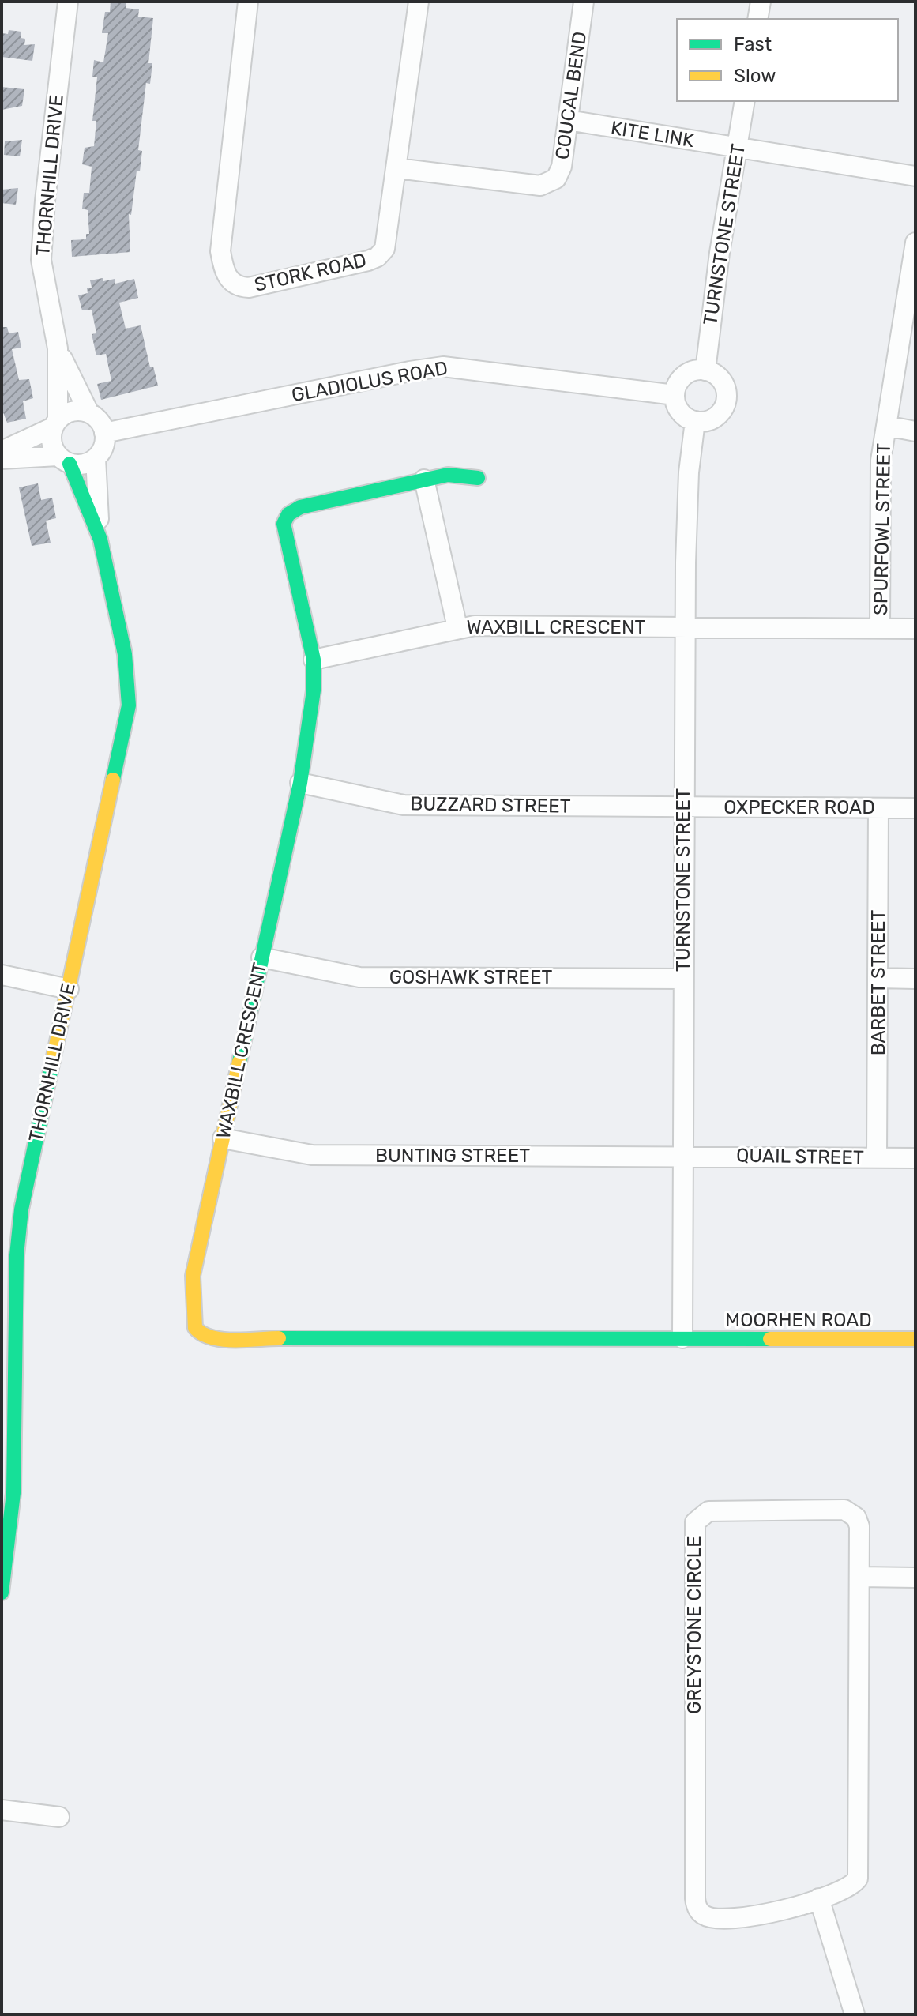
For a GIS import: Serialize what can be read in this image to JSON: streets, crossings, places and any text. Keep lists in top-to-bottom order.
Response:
{
  "streets": {
    "street": [
      "COUCAL BEND",
      "KITE LINK",
      "THORNHILL DRIVE",
      "TURNSTONE STREET",
      "STORK ROAD",
      "GLADIOLUS ROAD",
      "SPURFOWL STREET",
      "WAXBILL CRESCENT",
      "BUZZARD STREET",
      "OXPECKER ROAD",
      "GOSHAWK STREET",
      "BARBET STREET",
      "BUNTING STREET",
      "QUAIL STREET",
      "MOORHEN ROAD",
      "GREYSTONE CIRCLE"
    ]
  },
  "crossings": [
    ["COUCAL BEND", "KITE LINK"],
    ["COUCAL BEND", "STORK ROAD"],
    ["KITE LINK", "TURNSTONE STREET"],
    ["THORNHILL DRIVE", "GLADIOLUS ROAD"],
    ["TURNSTONE STREET", "GLADIOLUS ROAD"],
    ["TURNSTONE STREET", "WAXBILL CRESCENT"],
    ["TURNSTONE STREET", "BUZZARD STREET"],
    ["TURNSTONE STREET", "OXPECKER ROAD"],
    ["TURNSTONE STREET", "GOSHAWK STREET"],
    ["TURNSTONE STREET", "BUNTING STREET"],
    ["TURNSTONE STREET", "QUAIL STREET"],
    ["TURNSTONE STREET", "MOORHEN ROAD"],
    ["SPURFOWL STREET", "WAXBILL CRESCENT"],
    ["WAXBILL CRESCENT", "BUZZARD STREET"],
    ["WAXBILL CRESCENT", "GOSHAWK STREET"],
    ["WAXBILL CRESCENT", "BUNTING STREET"],
    ["WAXBILL CRESCENT", "MOORHEN ROAD"],
    ["BUZZARD STREET", "OXPECKER ROAD"],
    ["OXPECKER ROAD", "BARBET STREET"],
    ["BARBET STREET", "QUAIL STREET"],
    ["BUNTING STREET", "QUAIL STREET"]
  ],
  "legend": ["Fast", "Slow"]
}
